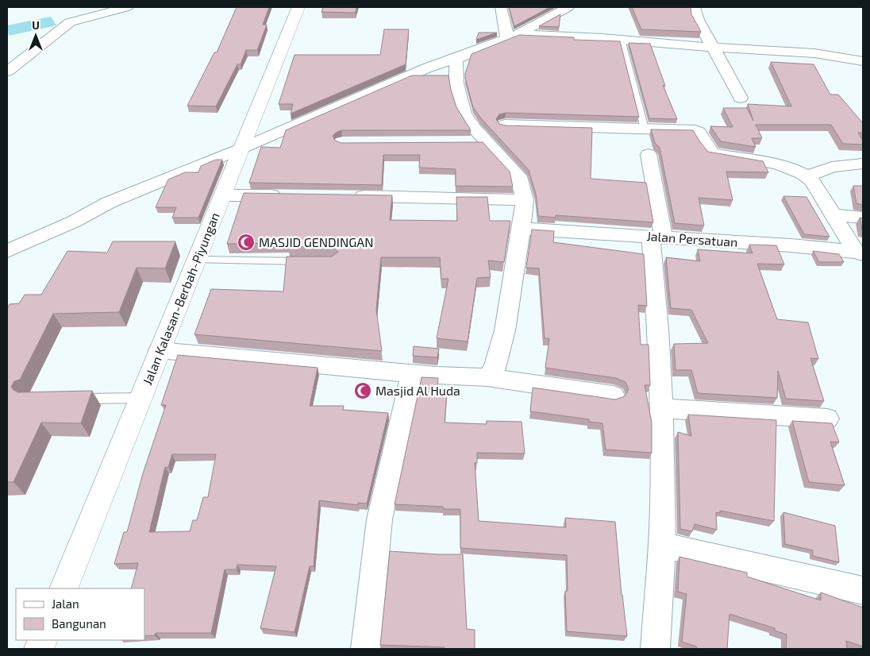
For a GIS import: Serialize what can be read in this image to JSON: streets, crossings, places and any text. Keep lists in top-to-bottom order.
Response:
{
  "streets": {
    "street": ["Jalan Persatuan", "Jalan Kalasan-Berbah-Piyungan"]
  },
  "places": {
    "mosque": ["MASJID GENDINGAN", "Masjid Al Huda"]
  },
  "legend": ["Jalan", "Bangunan"],
  "north": "top"
}
